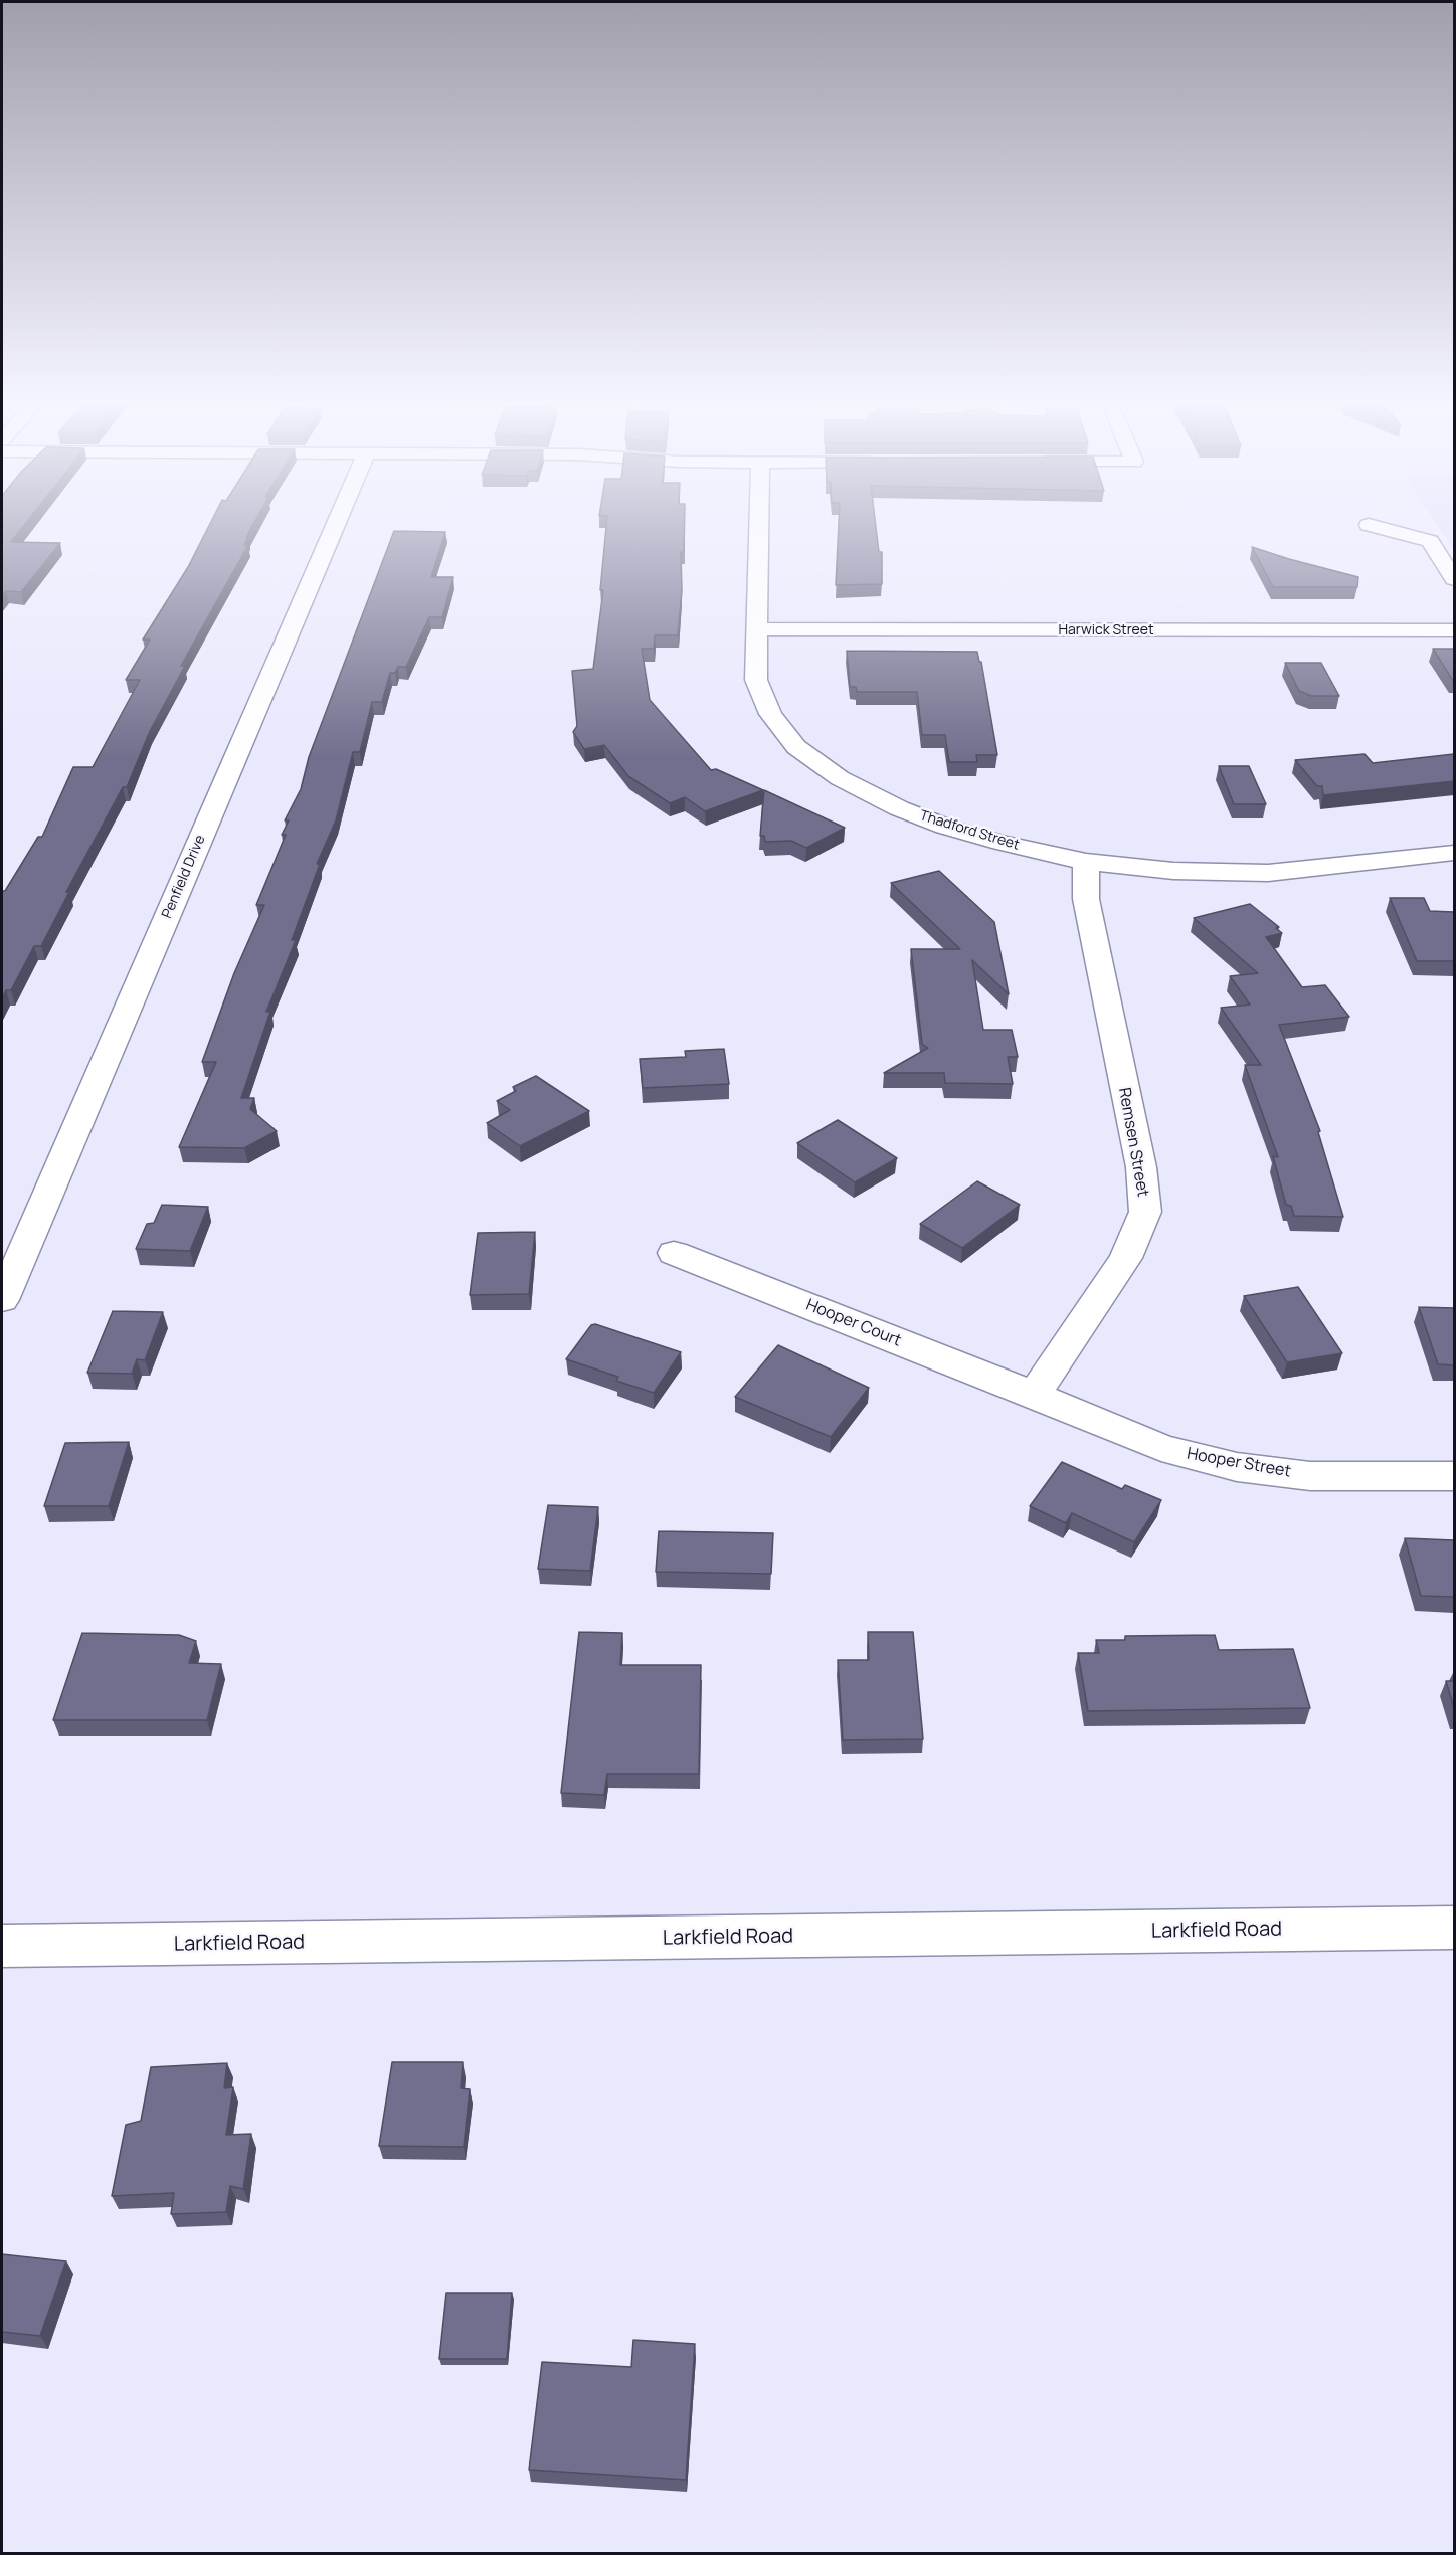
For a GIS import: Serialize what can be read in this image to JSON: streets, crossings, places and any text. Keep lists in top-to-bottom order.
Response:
{
  "streets": {
    "street": [
      "Harwick Street",
      "Thadford Street",
      "Penfield Drive",
      "Remsen Street",
      "Hooper Court",
      "Hooper Street",
      "Larkfield Road"
    ]
  },
  "crossings": [
    ["Harwick Street", "Thadford Street"],
    ["Thadford Street", "Remsen Street"],
    ["Remsen Street", "Hooper Court"],
    ["Remsen Street", "Hooper Street"],
    ["Hooper Court", "Hooper Street"]
  ]
}
